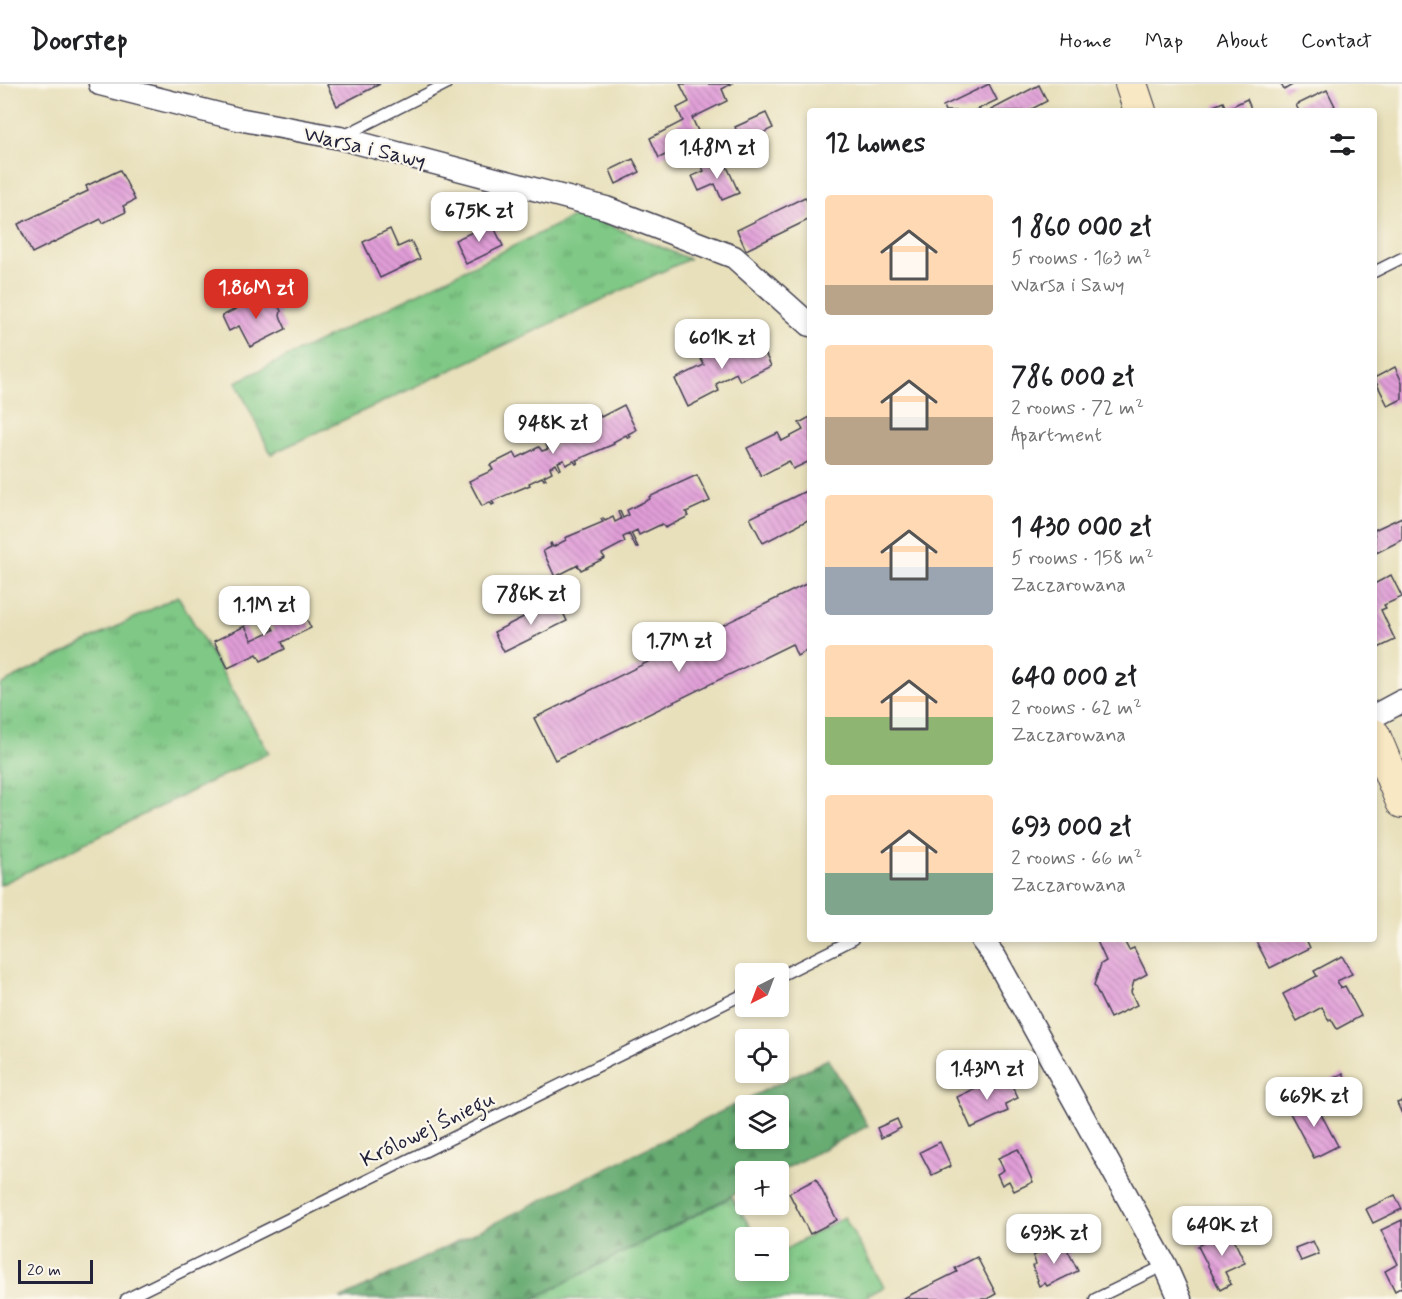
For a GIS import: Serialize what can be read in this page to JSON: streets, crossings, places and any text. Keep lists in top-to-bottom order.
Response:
{
  "streets": {
    "street": ["Warsa i Sawy"],
    "lane": ["Królowej Śniegu"]
  },
  "scale_bar": "20 m",
  "north": "bottom left",
  "page": {
    "header": "Doorstep",
    "nav": [
      "Home",
      "Map",
      "About",
      "Contact"
    ],
    "heading": "12 homes",
    "price": [
      "1.48M zł",
      "675K zł",
      "1.86M zł",
      "601K zł",
      "948K zł",
      "786K zł",
      "1.1M zł",
      "1.7M zł",
      "1.43M zł",
      "669K zł",
      "640K zł",
      "693K zł"
    ],
    "list": [
      {
        "name": "1 860 000 zł",
        "note": "5 rooms · 163 m² · Warsa i Sawy"
      },
      {
        "name": "786 000 zł",
        "note": "2 rooms · 72 m² · Apartment"
      },
      {
        "name": "1 430 000 zł",
        "note": "5 rooms · 158 m² · Zaczarowana"
      },
      {
        "name": "640 000 zł",
        "note": "2 rooms · 62 m² · Zaczarowana"
      },
      {
        "name": "693 000 zł",
        "note": "2 rooms · 66 m² · Zaczarowana"
      }
    ],
    "map_buttons": ["+", "−"],
    "scale": "20 m"
  }
}
